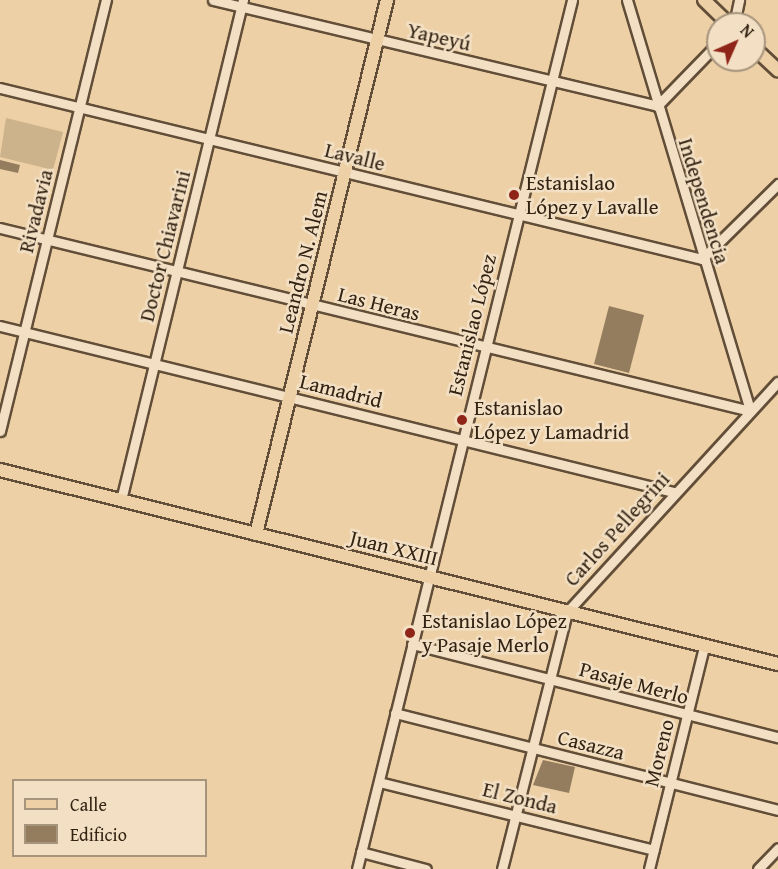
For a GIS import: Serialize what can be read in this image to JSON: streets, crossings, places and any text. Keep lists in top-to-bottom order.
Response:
{
  "streets": {
    "main road": ["Leandro N. Alem", "Juan XXIII"],
    "street": [
      "Yapeyú",
      "Lavalle",
      "Independencia",
      "Rivadavia",
      "Doctor Chiavarini",
      "Las Heras",
      "Estanislao López",
      "Lamadrid",
      "Carlos Pellegrini",
      "Pasaje Merlo",
      "Casazza",
      "Moreno",
      "El Zonda"
    ]
  },
  "crossings": [
    ["Yapeyú", "Independencia"],
    ["Yapeyú", "Doctor Chiavarini"],
    ["Yapeyú", "Leandro N. Alem"],
    ["Yapeyú", "Estanislao López"],
    ["Lavalle", "Independencia"],
    ["Lavalle", "Rivadavia"],
    ["Lavalle", "Doctor Chiavarini"],
    ["Lavalle", "Leandro N. Alem"],
    ["Lavalle", "Estanislao López"],
    ["Independencia", "Las Heras"],
    ["Independencia", "Carlos Pellegrini"],
    ["Rivadavia", "Las Heras"],
    ["Rivadavia", "Lamadrid"],
    ["Doctor Chiavarini", "Las Heras"],
    ["Doctor Chiavarini", "Lamadrid"],
    ["Doctor Chiavarini", "Juan XXIII"],
    ["Leandro N. Alem", "Las Heras"],
    ["Leandro N. Alem", "Lamadrid"],
    ["Leandro N. Alem", "Juan XXIII"],
    ["Las Heras", "Estanislao López"],
    ["Las Heras", "Carlos Pellegrini"],
    ["Estanislao López", "Lamadrid"],
    ["Estanislao López", "Juan XXIII"],
    ["Estanislao López", "Pasaje Merlo"],
    ["Estanislao López", "Casazza"],
    ["Estanislao López", "El Zonda"],
    ["Lamadrid", "Carlos Pellegrini"],
    ["Carlos Pellegrini", "Juan XXIII"],
    ["Carlos Pellegrini", "Pasaje Merlo"],
    ["Carlos Pellegrini", "Casazza"],
    ["Carlos Pellegrini", "El Zonda"],
    ["Juan XXIII", "Moreno"],
    ["Pasaje Merlo", "Moreno"],
    ["Casazza", "Moreno"],
    ["Moreno", "El Zonda"]
  ],
  "places": ["Estanislao López y Lavalle", "Estanislao López y Lamadrid", "Estanislao López y Pasaje Merlo"],
  "legend": ["Calle", "Edificio"],
  "north": "top right"
}
